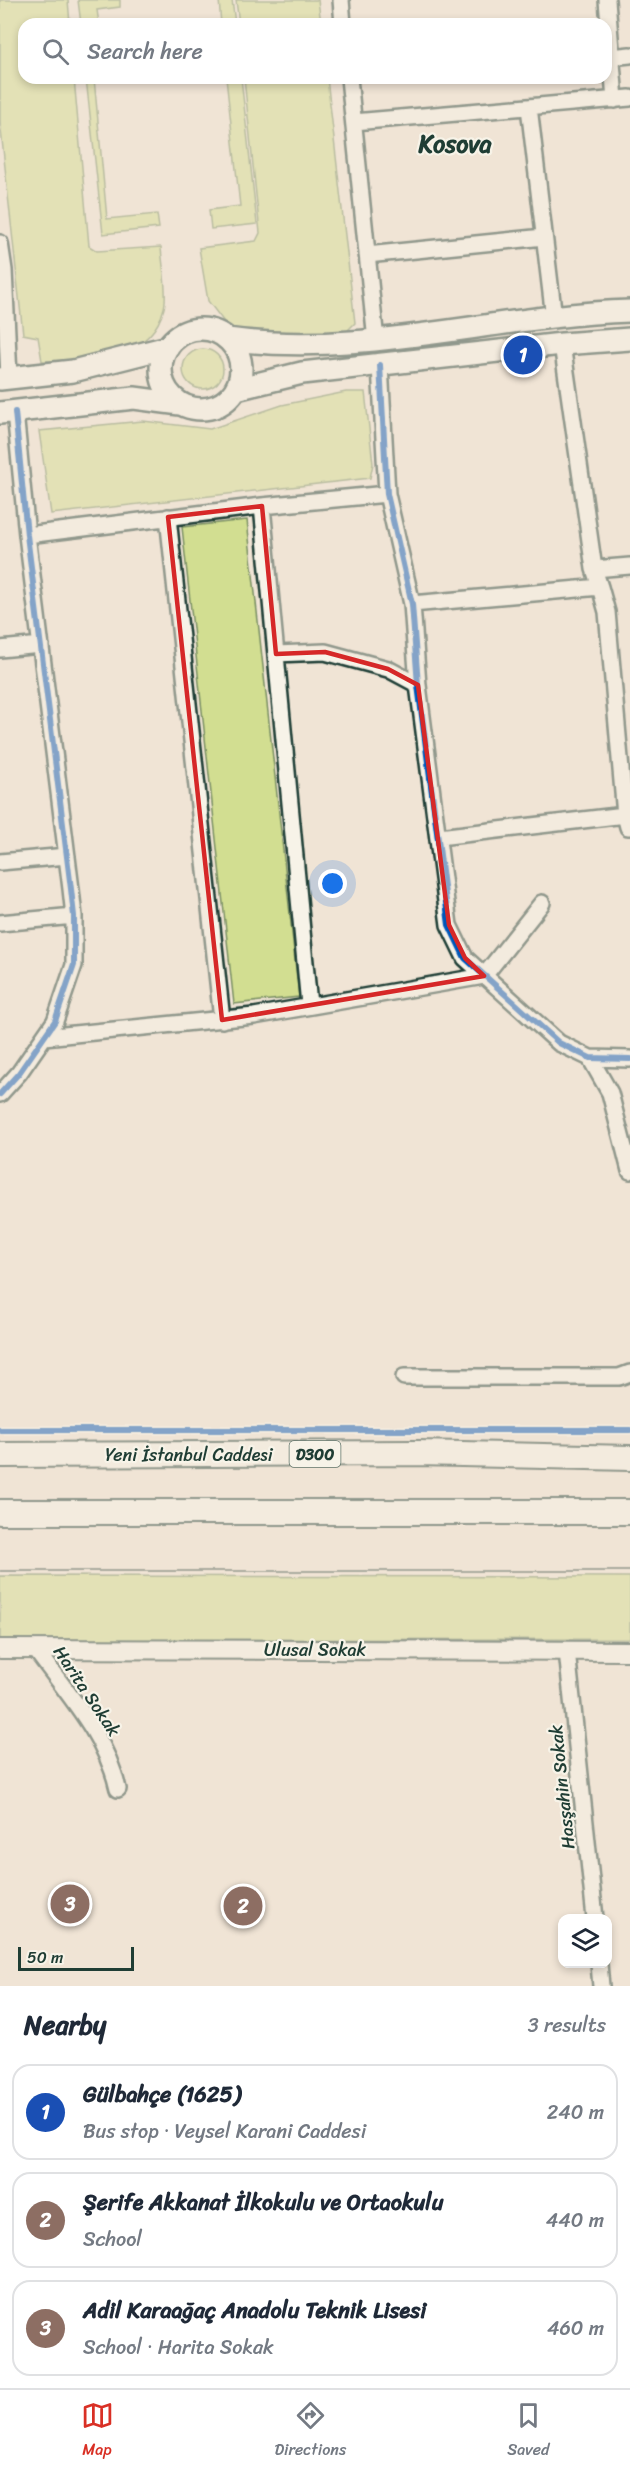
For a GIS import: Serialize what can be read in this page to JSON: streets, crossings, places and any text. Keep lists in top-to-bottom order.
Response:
{
  "streets": {
    "highway": ["D300", "Yeni İstanbul Caddesi"],
    "street": ["Ulusal Sokak", "Harita Sokak", "Hasşahin Sokak"]
  },
  "crossings": [
    ["Ulusal Sokak", "Harita Sokak"],
    ["Ulusal Sokak", "Hasşahin Sokak"]
  ],
  "districts": ["Kosova"],
  "scale_bar": "50 m",
  "page": {
    "search": "Search here",
    "pins": ["1", "3", "2"],
    "scale": "50 m",
    "heading": ["Nearby", "3 results"],
    "list": [
      {
        "mark": "1",
        "name": "Gülbahçe (1625)",
        "note": "Bus stop · Veysel Karani Caddesi",
        "value": "240 m"
      },
      {
        "mark": "2",
        "name": "Şerife Akkanat İlkokulu ve Ortaokulu",
        "note": "School",
        "value": "440 m"
      },
      {
        "mark": "3",
        "name": "Adil Karaağaç Anadolu Teknik Lisesi",
        "note": "School · Harita Sokak",
        "value": "460 m"
      }
    ],
    "nav": ["Map", "Directions", "Saved"]
  }
}
